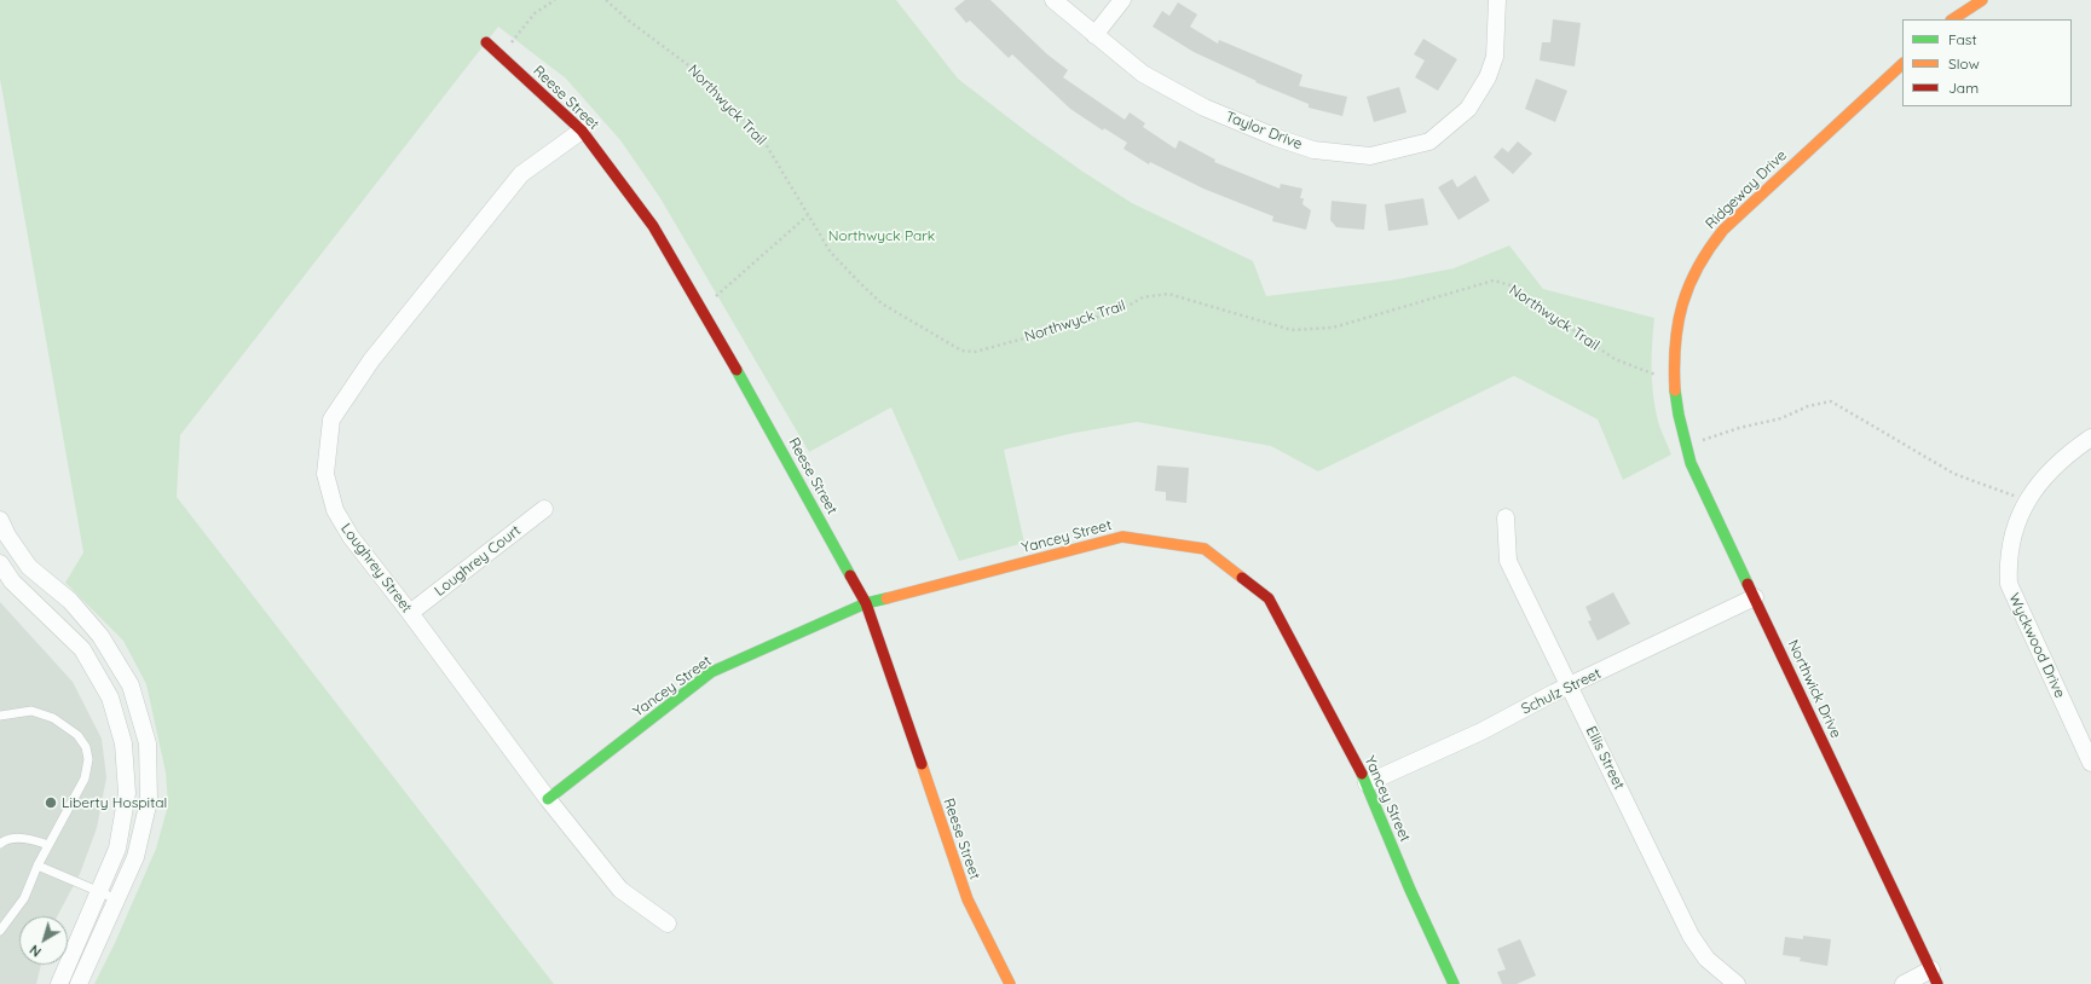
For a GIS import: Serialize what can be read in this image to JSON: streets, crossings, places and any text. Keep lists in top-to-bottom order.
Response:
{
  "streets": {
    "street": [
      "Reese Street",
      "Taylor Drive",
      "Ridgeway Drive",
      "Yancey Street",
      "Loughrey Court",
      "Loughrey Street",
      "Wyckwood Drive",
      "Northwick Drive",
      "Schulz Street",
      "Ellis Street"
    ],
    "path": ["Northwyck Trail"]
  },
  "crossings": [
    ["Reese Street", "Yancey Street"],
    ["Reese Street", "Loughrey Street"],
    ["Ridgeway Drive", "Northwick Drive"],
    ["Yancey Street", "Loughrey Street"],
    ["Yancey Street", "Schulz Street"],
    ["Loughrey Court", "Loughrey Street"],
    ["Northwick Drive", "Schulz Street"],
    ["Schulz Street", "Ellis Street"]
  ],
  "parks": ["Northwyck Park"],
  "places": ["Liberty Hospital"],
  "legend": ["Fast", "Slow", "Jam"],
  "north": "bottom left"
}
